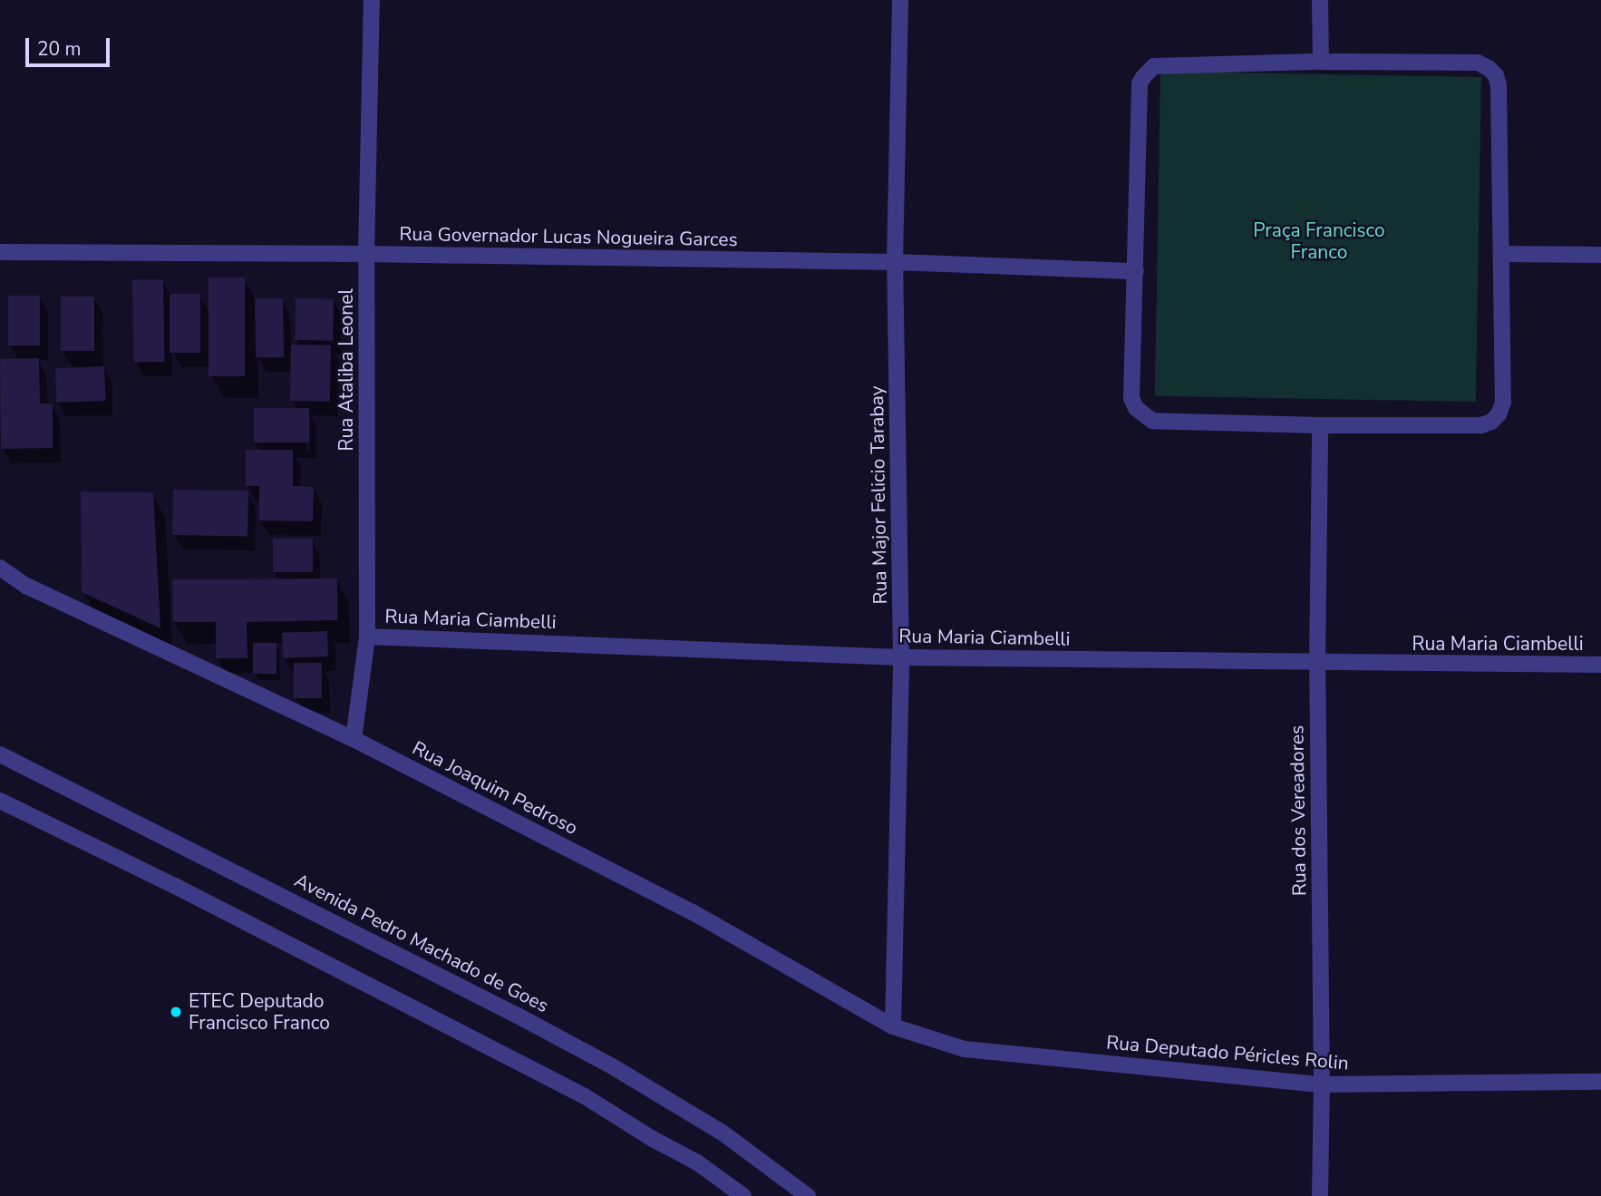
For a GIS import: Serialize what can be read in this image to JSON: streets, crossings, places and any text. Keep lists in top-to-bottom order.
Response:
{
  "streets": {
    "street": [
      "Rua Governador Lucas Nogueira Garces",
      "Rua Ataliba Leonel",
      "Rua Major Felicio Tarabay",
      "Rua Maria Ciambelli",
      "Rua Joaquim Pedroso",
      "Rua dos Vereadores",
      "Avenida Pedro Machado de Goes",
      "Rua Deputado Péricles Rolin"
    ]
  },
  "crossings": [
    ["Rua Governador Lucas Nogueira Garces", "Rua Ataliba Leonel"],
    ["Rua Governador Lucas Nogueira Garces", "Rua Major Felicio Tarabay"],
    ["Rua Ataliba Leonel", "Rua Maria Ciambelli"],
    ["Rua Ataliba Leonel", "Rua Joaquim Pedroso"],
    ["Rua Major Felicio Tarabay", "Rua Maria Ciambelli"],
    ["Rua Major Felicio Tarabay", "Rua Joaquim Pedroso"],
    ["Rua Maria Ciambelli", "Rua dos Vereadores"],
    ["Rua Joaquim Pedroso", "Rua Deputado Péricles Rolin"],
    ["Rua dos Vereadores", "Rua Deputado Péricles Rolin"]
  ],
  "parks": ["Praça Francisco Franco"],
  "places": ["ETEC Deputado Francisco Franco"],
  "scale_bar": "20 m"
}
